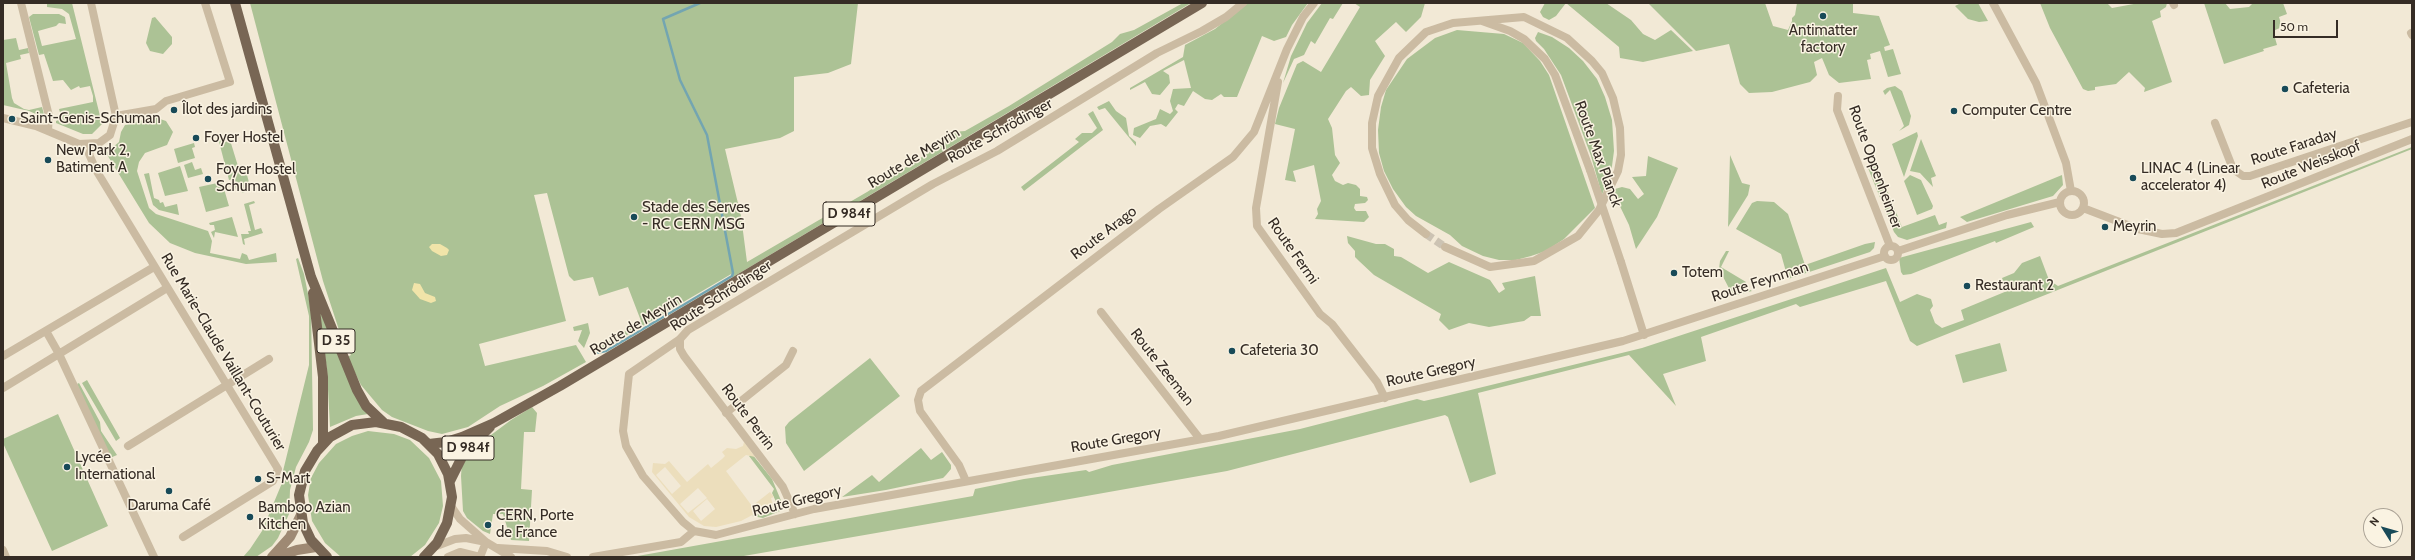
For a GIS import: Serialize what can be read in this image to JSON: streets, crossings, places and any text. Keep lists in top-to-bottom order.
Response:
{
  "streets": {
    "main road": ["Route de Meyrin", "D 984f", "D 35"],
    "street": [
      "Route Schrödinger",
      "Route Faraday",
      "Route Max Planck",
      "Route Weisskopf",
      "Route Oppenheimer",
      "Route Arago",
      "Route Fermi",
      "Route Feynman",
      "Rue Marie-Claude Vaillant-Couturier",
      "Route Zeeman",
      "Route Gregory",
      "Route Perrin"
    ]
  },
  "crossings": [
    ["Route Schrödinger", "Route Gregory"],
    ["Route Schrödinger", "Route Perrin"],
    ["Route Max Planck", "Route Feynman"],
    ["Route Max Planck", "Route Gregory"],
    ["Route Oppenheimer", "Route Feynman"],
    ["Route Arago", "Route Fermi"],
    ["Route Arago", "Route Gregory"],
    ["Route Fermi", "Route Gregory"],
    ["Route Feynman", "Route Gregory"],
    ["Route Zeeman", "Route Gregory"],
    ["Route Gregory", "Route Perrin"]
  ],
  "places": [
    "Antimatter factory",
    "Cafeteria",
    "Îlot des jardins",
    "Computer Centre",
    "Saint-Genis-Schuman",
    "Foyer Hostel",
    "New Park 2, Batiment A",
    "LINAC 4 (Linear accelerator 4)",
    "Foyer Hostel Schuman",
    "Stade des Serves - RC CERN MSG",
    "Meyrin",
    "Totem",
    "Restaurant 2",
    "Cafeteria 30",
    "Lycée International",
    "S-Mart",
    "Daruma Café",
    "Bamboo Azian Kitchen",
    "CERN, Porte de France"
  ],
  "scale_bar": "50 m",
  "north": "top left"
}
